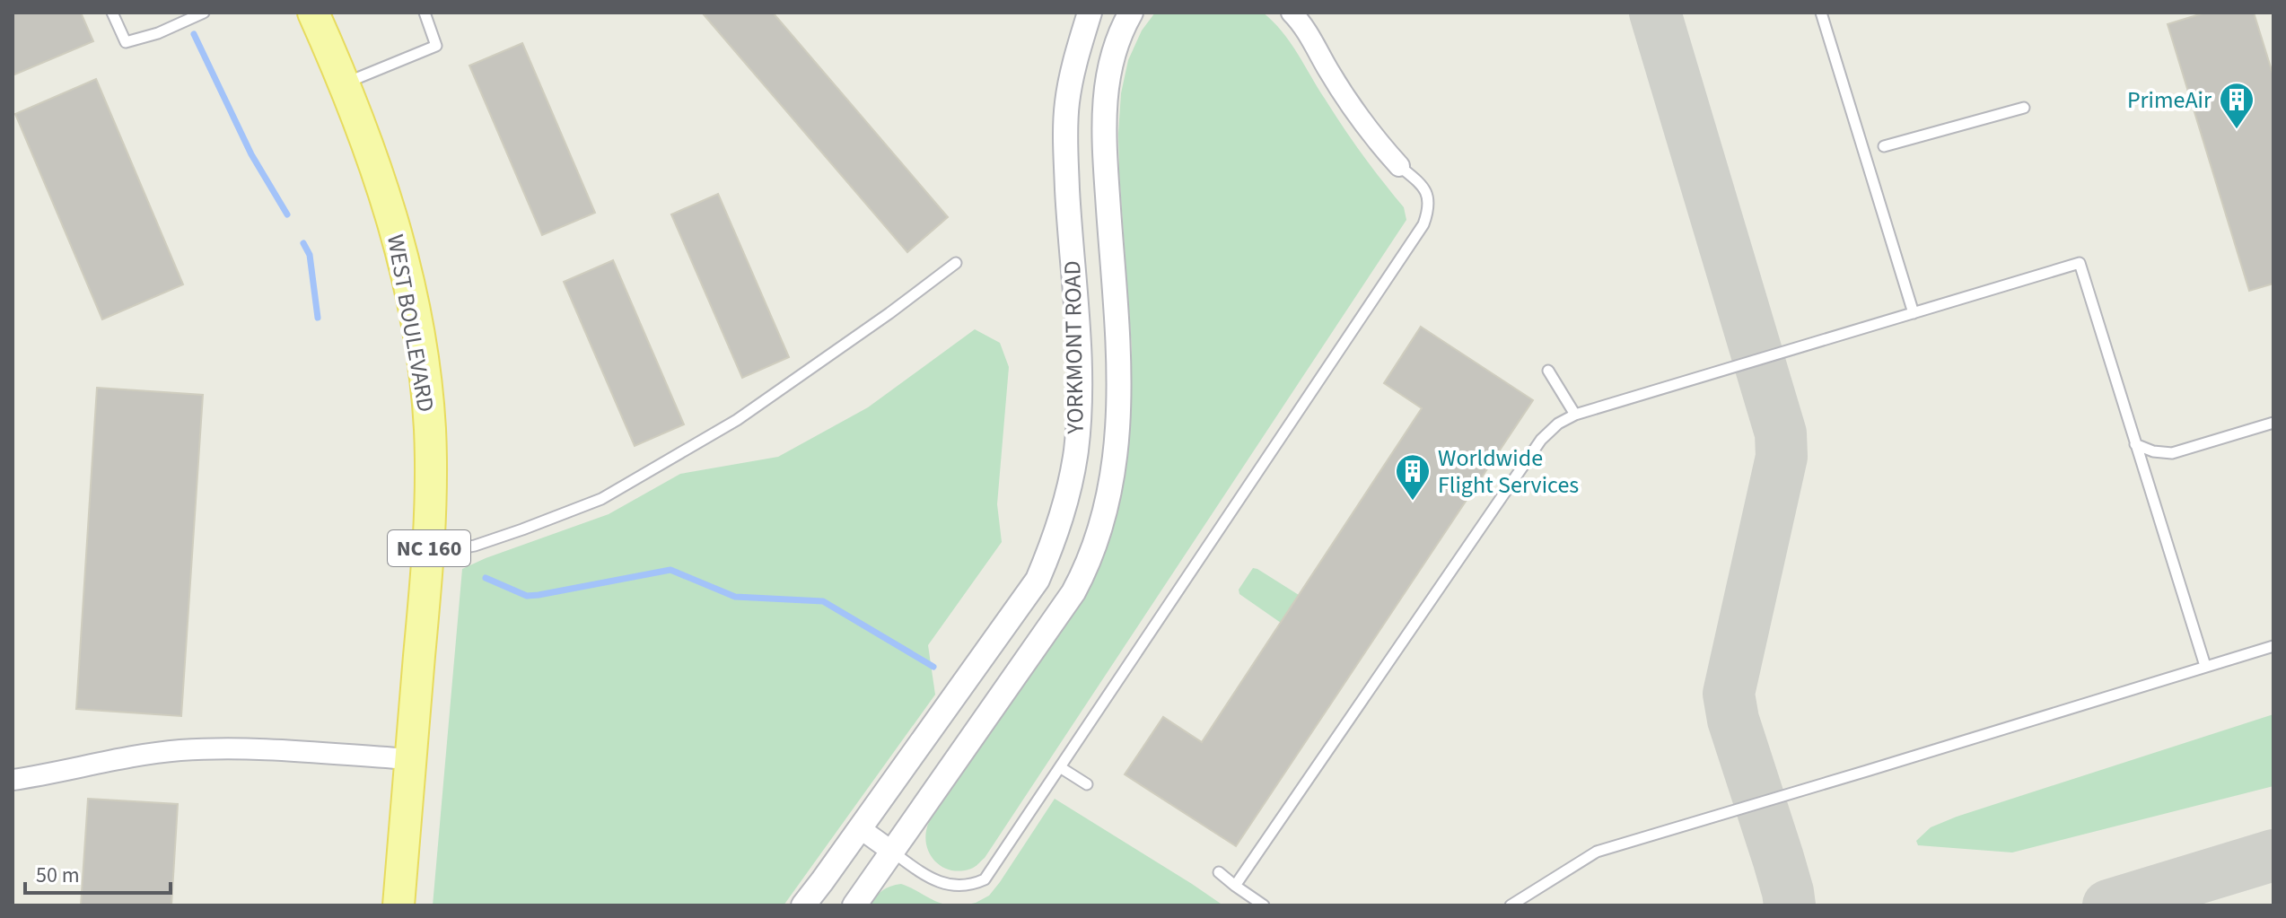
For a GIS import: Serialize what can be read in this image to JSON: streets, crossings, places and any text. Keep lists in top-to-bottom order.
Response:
{
  "streets": {
    "main road": ["WEST BOULEVARD", "NC 160"],
    "street": ["YORKMONT ROAD"]
  },
  "places": {
    "building": ["PrimeAir", "Worldwide Flight Services"]
  },
  "scale_bar": "50 m"
}
